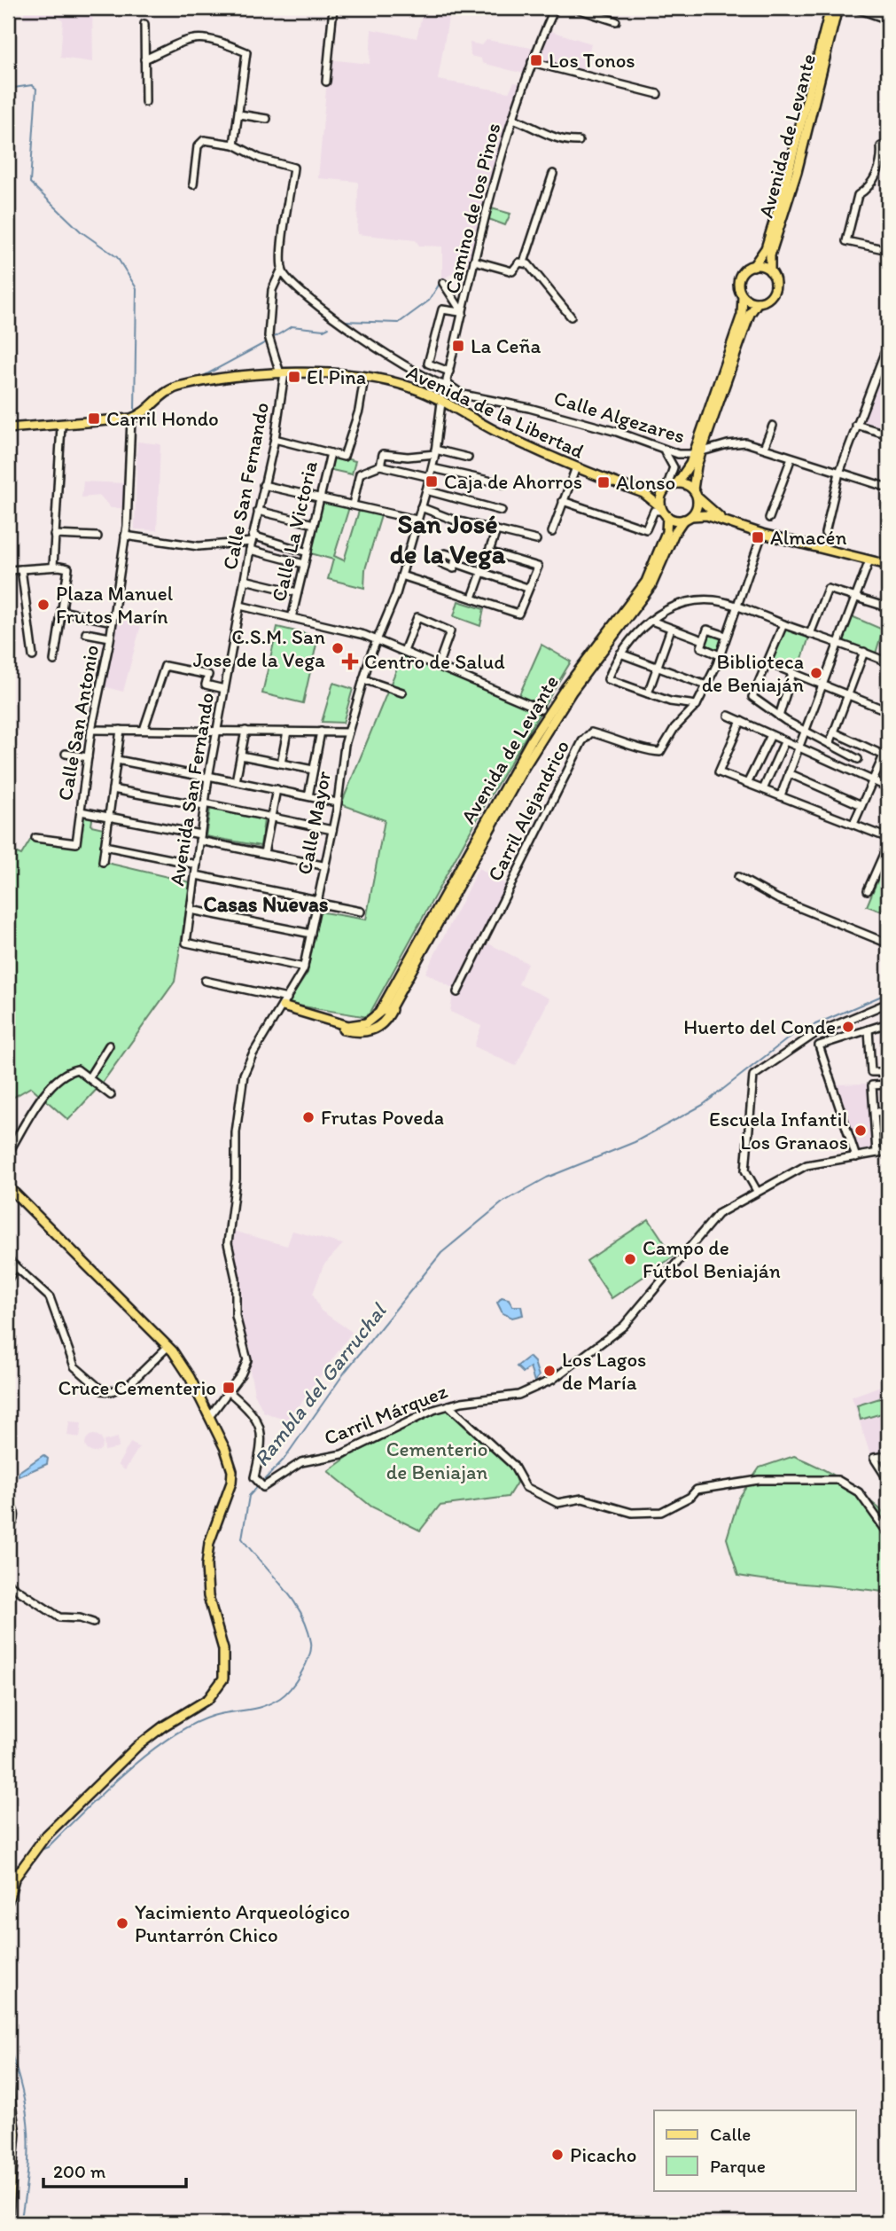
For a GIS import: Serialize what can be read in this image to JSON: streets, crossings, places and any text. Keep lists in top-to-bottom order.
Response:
{
  "streets": {
    "main road": ["Avenida de Levante", "Avenida de la Libertad"],
    "street": [
      "Camino de los Pinos",
      "Calle Algezares",
      "Calle San Fernando",
      "Calle La Victoria",
      "Calle San Antonio",
      "Avenida San Fernando",
      "Carril Alejandrico",
      "Calle Mayor",
      "Carril Márquez"
    ]
  },
  "crossings": [
    ["Avenida de Levante", "Avenida de la Libertad"],
    ["Avenida de Levante", "Calle Mayor"],
    ["Camino de los Pinos", "Calle Algezares"],
    ["Avenida de la Libertad", "Calle San Fernando"],
    ["Avenida de la Libertad", "Calle San Antonio"],
    ["Avenida de la Libertad", "Calle Mayor"],
    ["Calle San Fernando", "Avenida San Fernando"],
    ["Avenida San Fernando", "Calle Mayor"],
    ["Calle Mayor", "Carril Márquez"]
  ],
  "districts": ["San José de la Vega", "Casas Nuevas"],
  "water": ["Rambla del Garruchal"],
  "parks": ["Cementerio de Beniajan"],
  "places": {
    "transit": [
      "Los Tonos",
      "La Ceña",
      "El Pina",
      "Carril Hondo",
      "Caja de Ahorros",
      "Alonso",
      "Almacén",
      "Cruce Cementerio"
    ],
    "other": [
      "Plaza Manuel Frutos Marín",
      "C.S.M. San Jose de la Vega",
      "Biblioteca de Beniaján",
      "Huerto del Conde",
      "Frutas Poveda",
      "Escuela Infantil Los Granaos",
      "Campo de Fútbol Beniaján",
      "Los Lagos de María",
      "Yacimiento Arqueológico Puntarrón Chico",
      "Picacho"
    ],
    "health": ["Centro de Salud"]
  },
  "legend": ["Calle", "Parque"],
  "scale_bar": "200 m"
}
